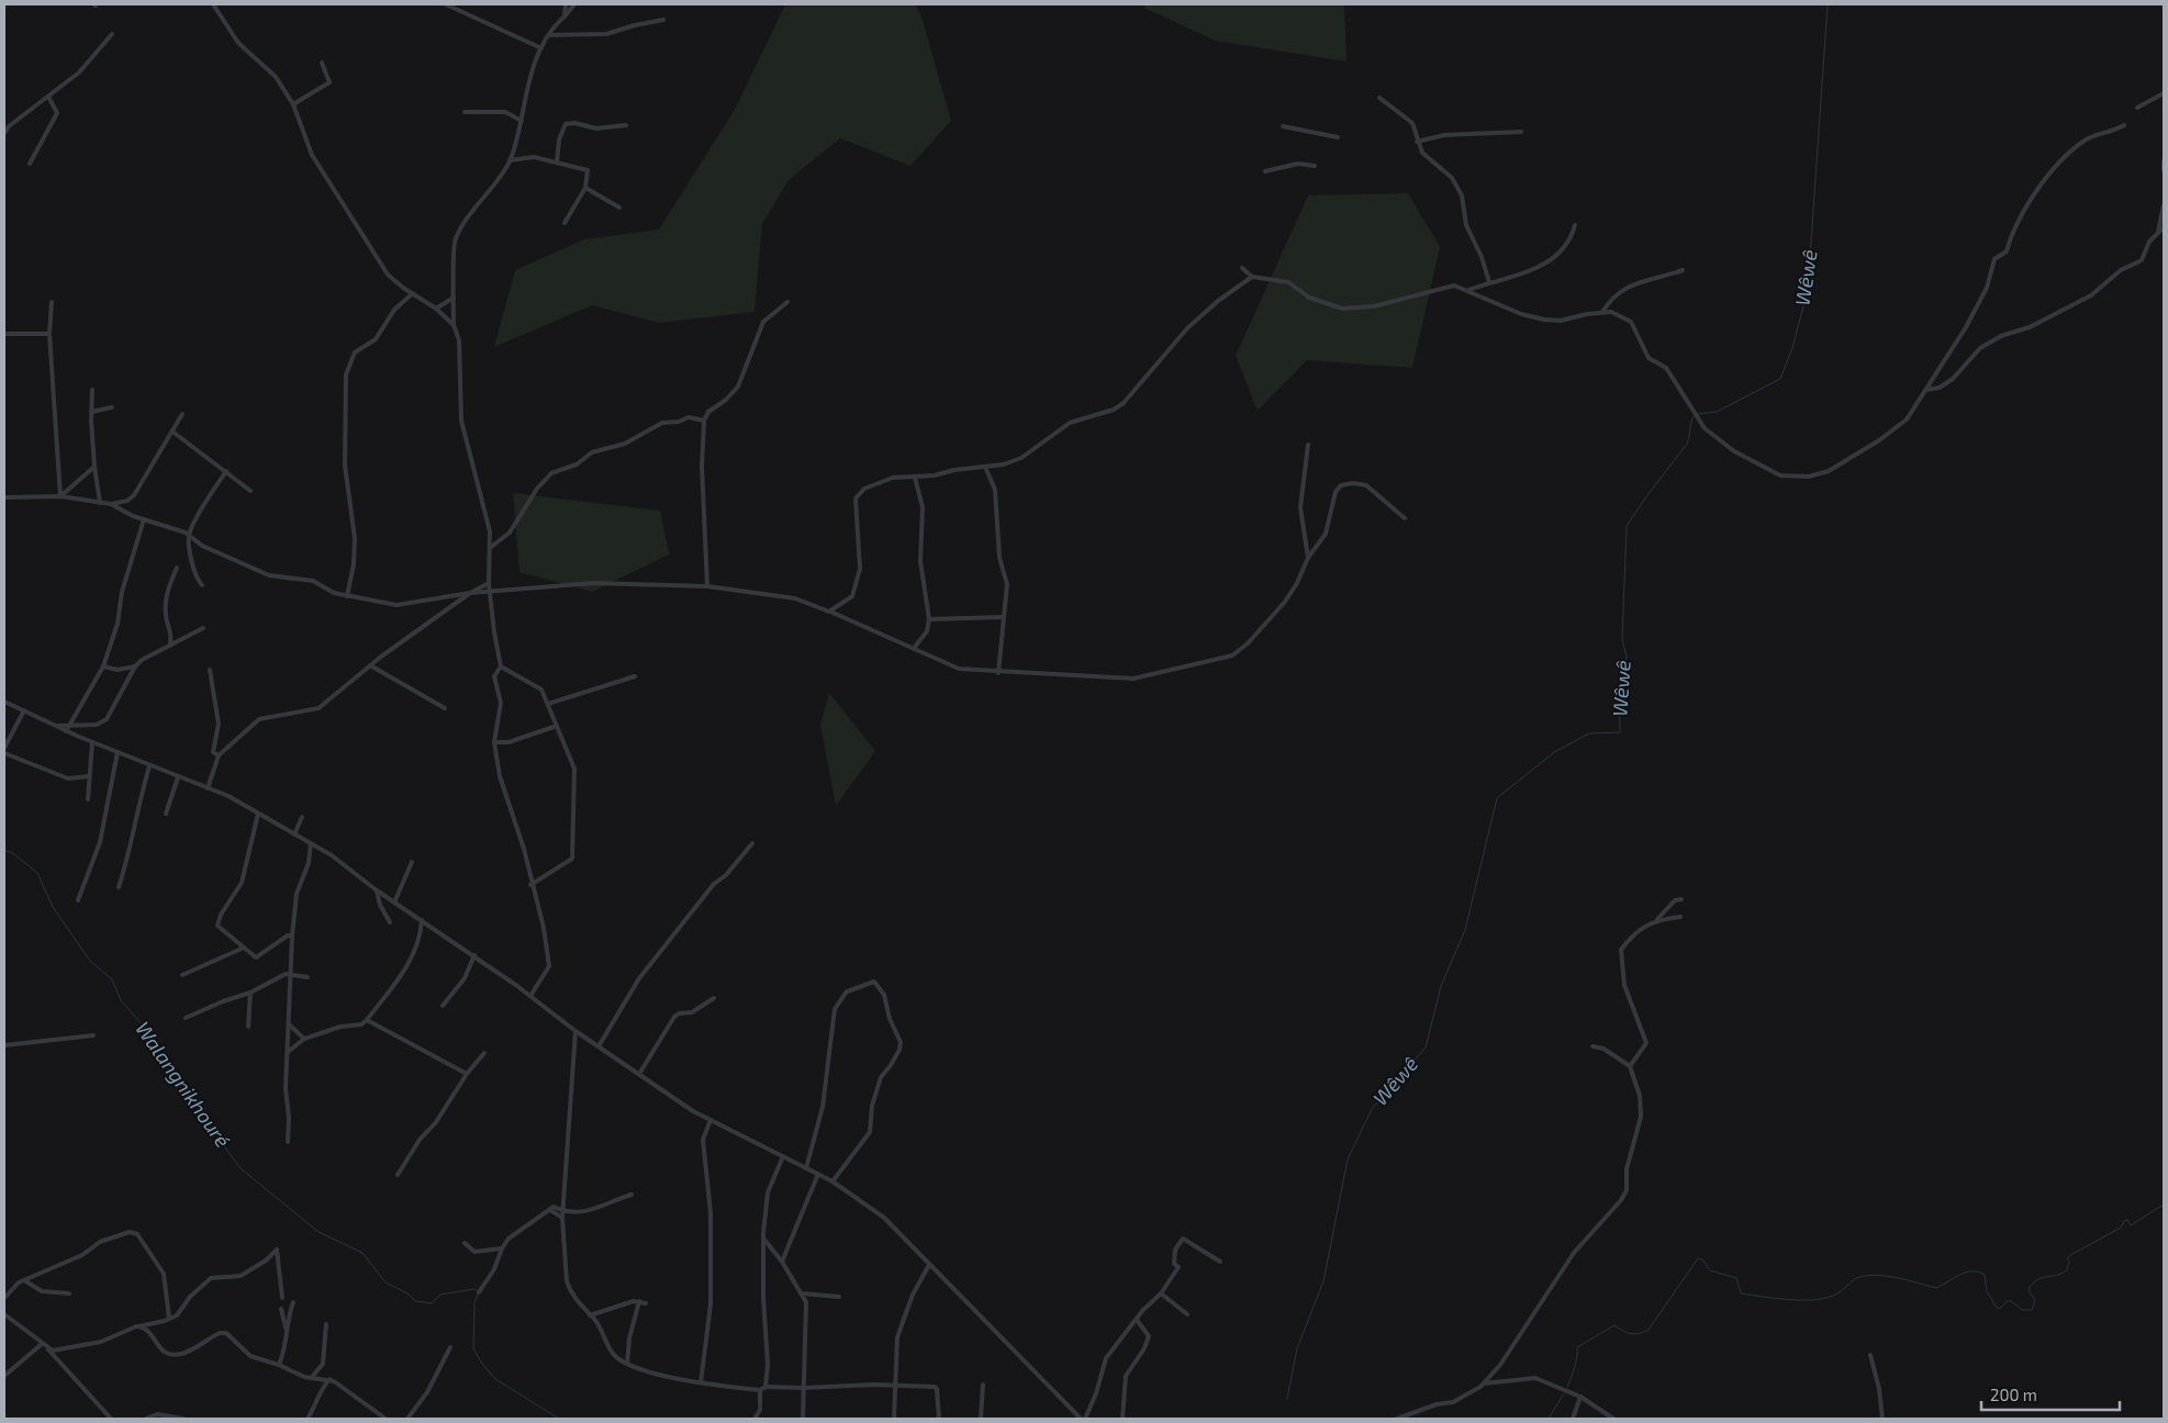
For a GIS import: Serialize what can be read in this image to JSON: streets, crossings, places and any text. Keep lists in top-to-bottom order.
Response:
{
  "water": ["Wêwê", "Walangnikhouré"],
  "scale_bar": "200 m"
}
